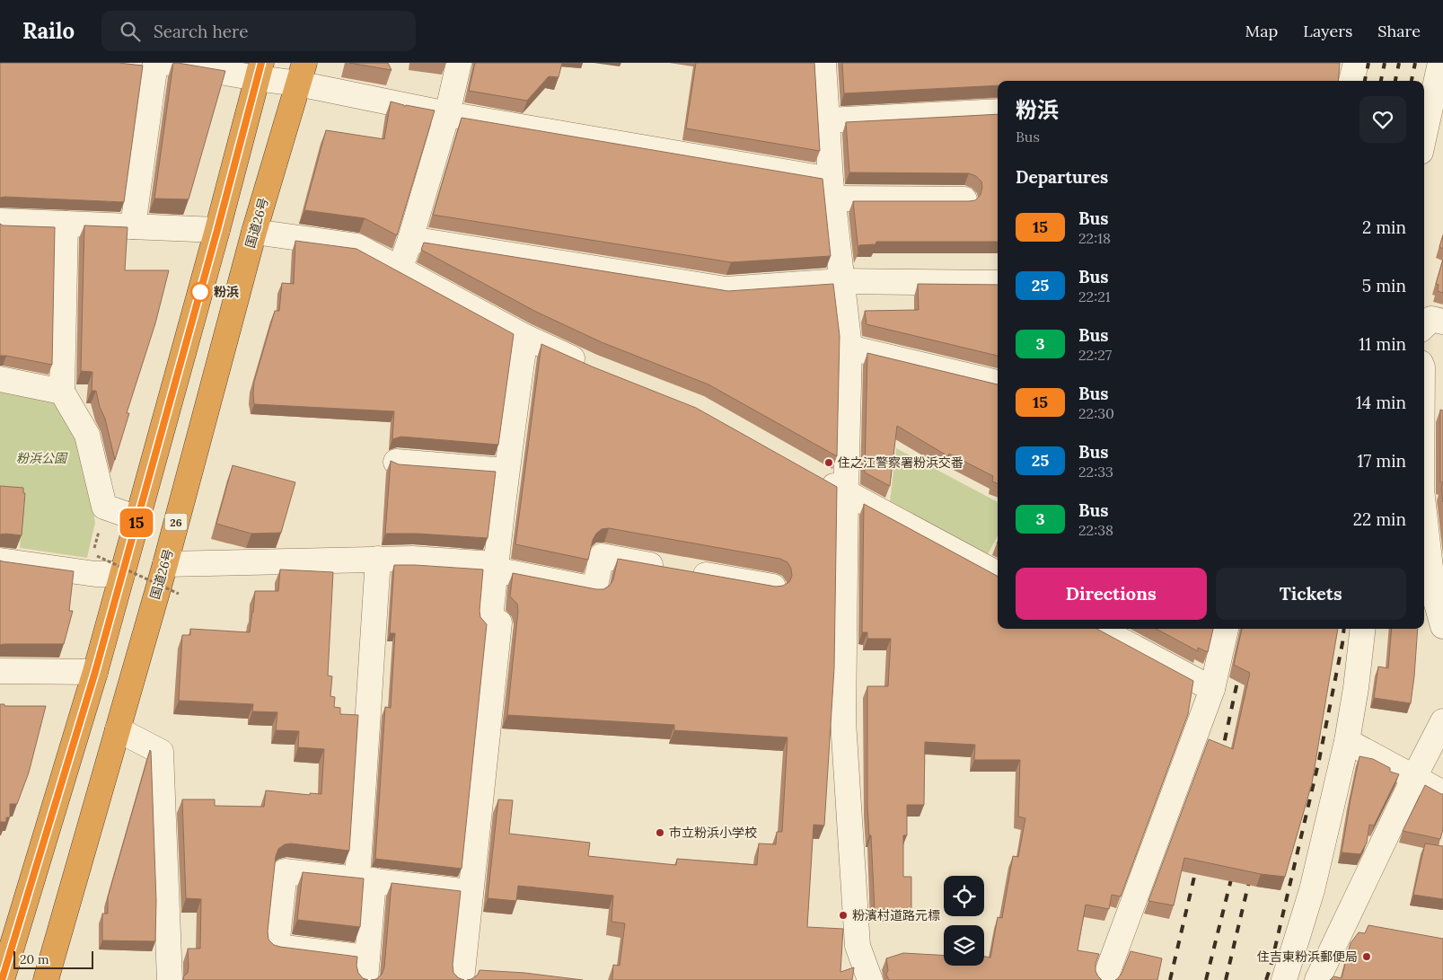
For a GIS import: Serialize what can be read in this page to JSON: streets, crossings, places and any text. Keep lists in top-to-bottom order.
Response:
{
  "streets": {
    "highway": ["国道26号", "26"]
  },
  "parks": ["粉浜公園"],
  "places": [
    "粉浜",
    "住之江警察署粉浜交番",
    "市立粉浜小学校",
    "粉濱村道路元標",
    "住吉東粉浜郵便局"
  ],
  "lines": ["bus line 15"],
  "scale_bar": "20 m",
  "page": {
    "header": "Railo",
    "search": "Search here",
    "nav": ["Map", "Layers", "Share"],
    "on_map": "15",
    "heading": [
      ["粉浜", "Bus"],
      "Departures"
    ],
    "list": [
      {
        "mark": "15",
        "name": "Bus",
        "note": "22:18",
        "value": "2 min"
      },
      {
        "mark": "25",
        "name": "Bus",
        "note": "22:21",
        "value": "5 min"
      },
      {
        "mark": "3",
        "name": "Bus",
        "note": "22:27",
        "value": "11 min"
      },
      {
        "mark": "15",
        "name": "Bus",
        "note": "22:30",
        "value": "14 min"
      },
      {
        "mark": "25",
        "name": "Bus",
        "note": "22:33",
        "value": "17 min"
      },
      {
        "mark": "3",
        "name": "Bus",
        "note": "22:38",
        "value": "22 min"
      }
    ],
    "buttons": ["Directions", "Tickets"],
    "scale": "20 m"
  }
}
